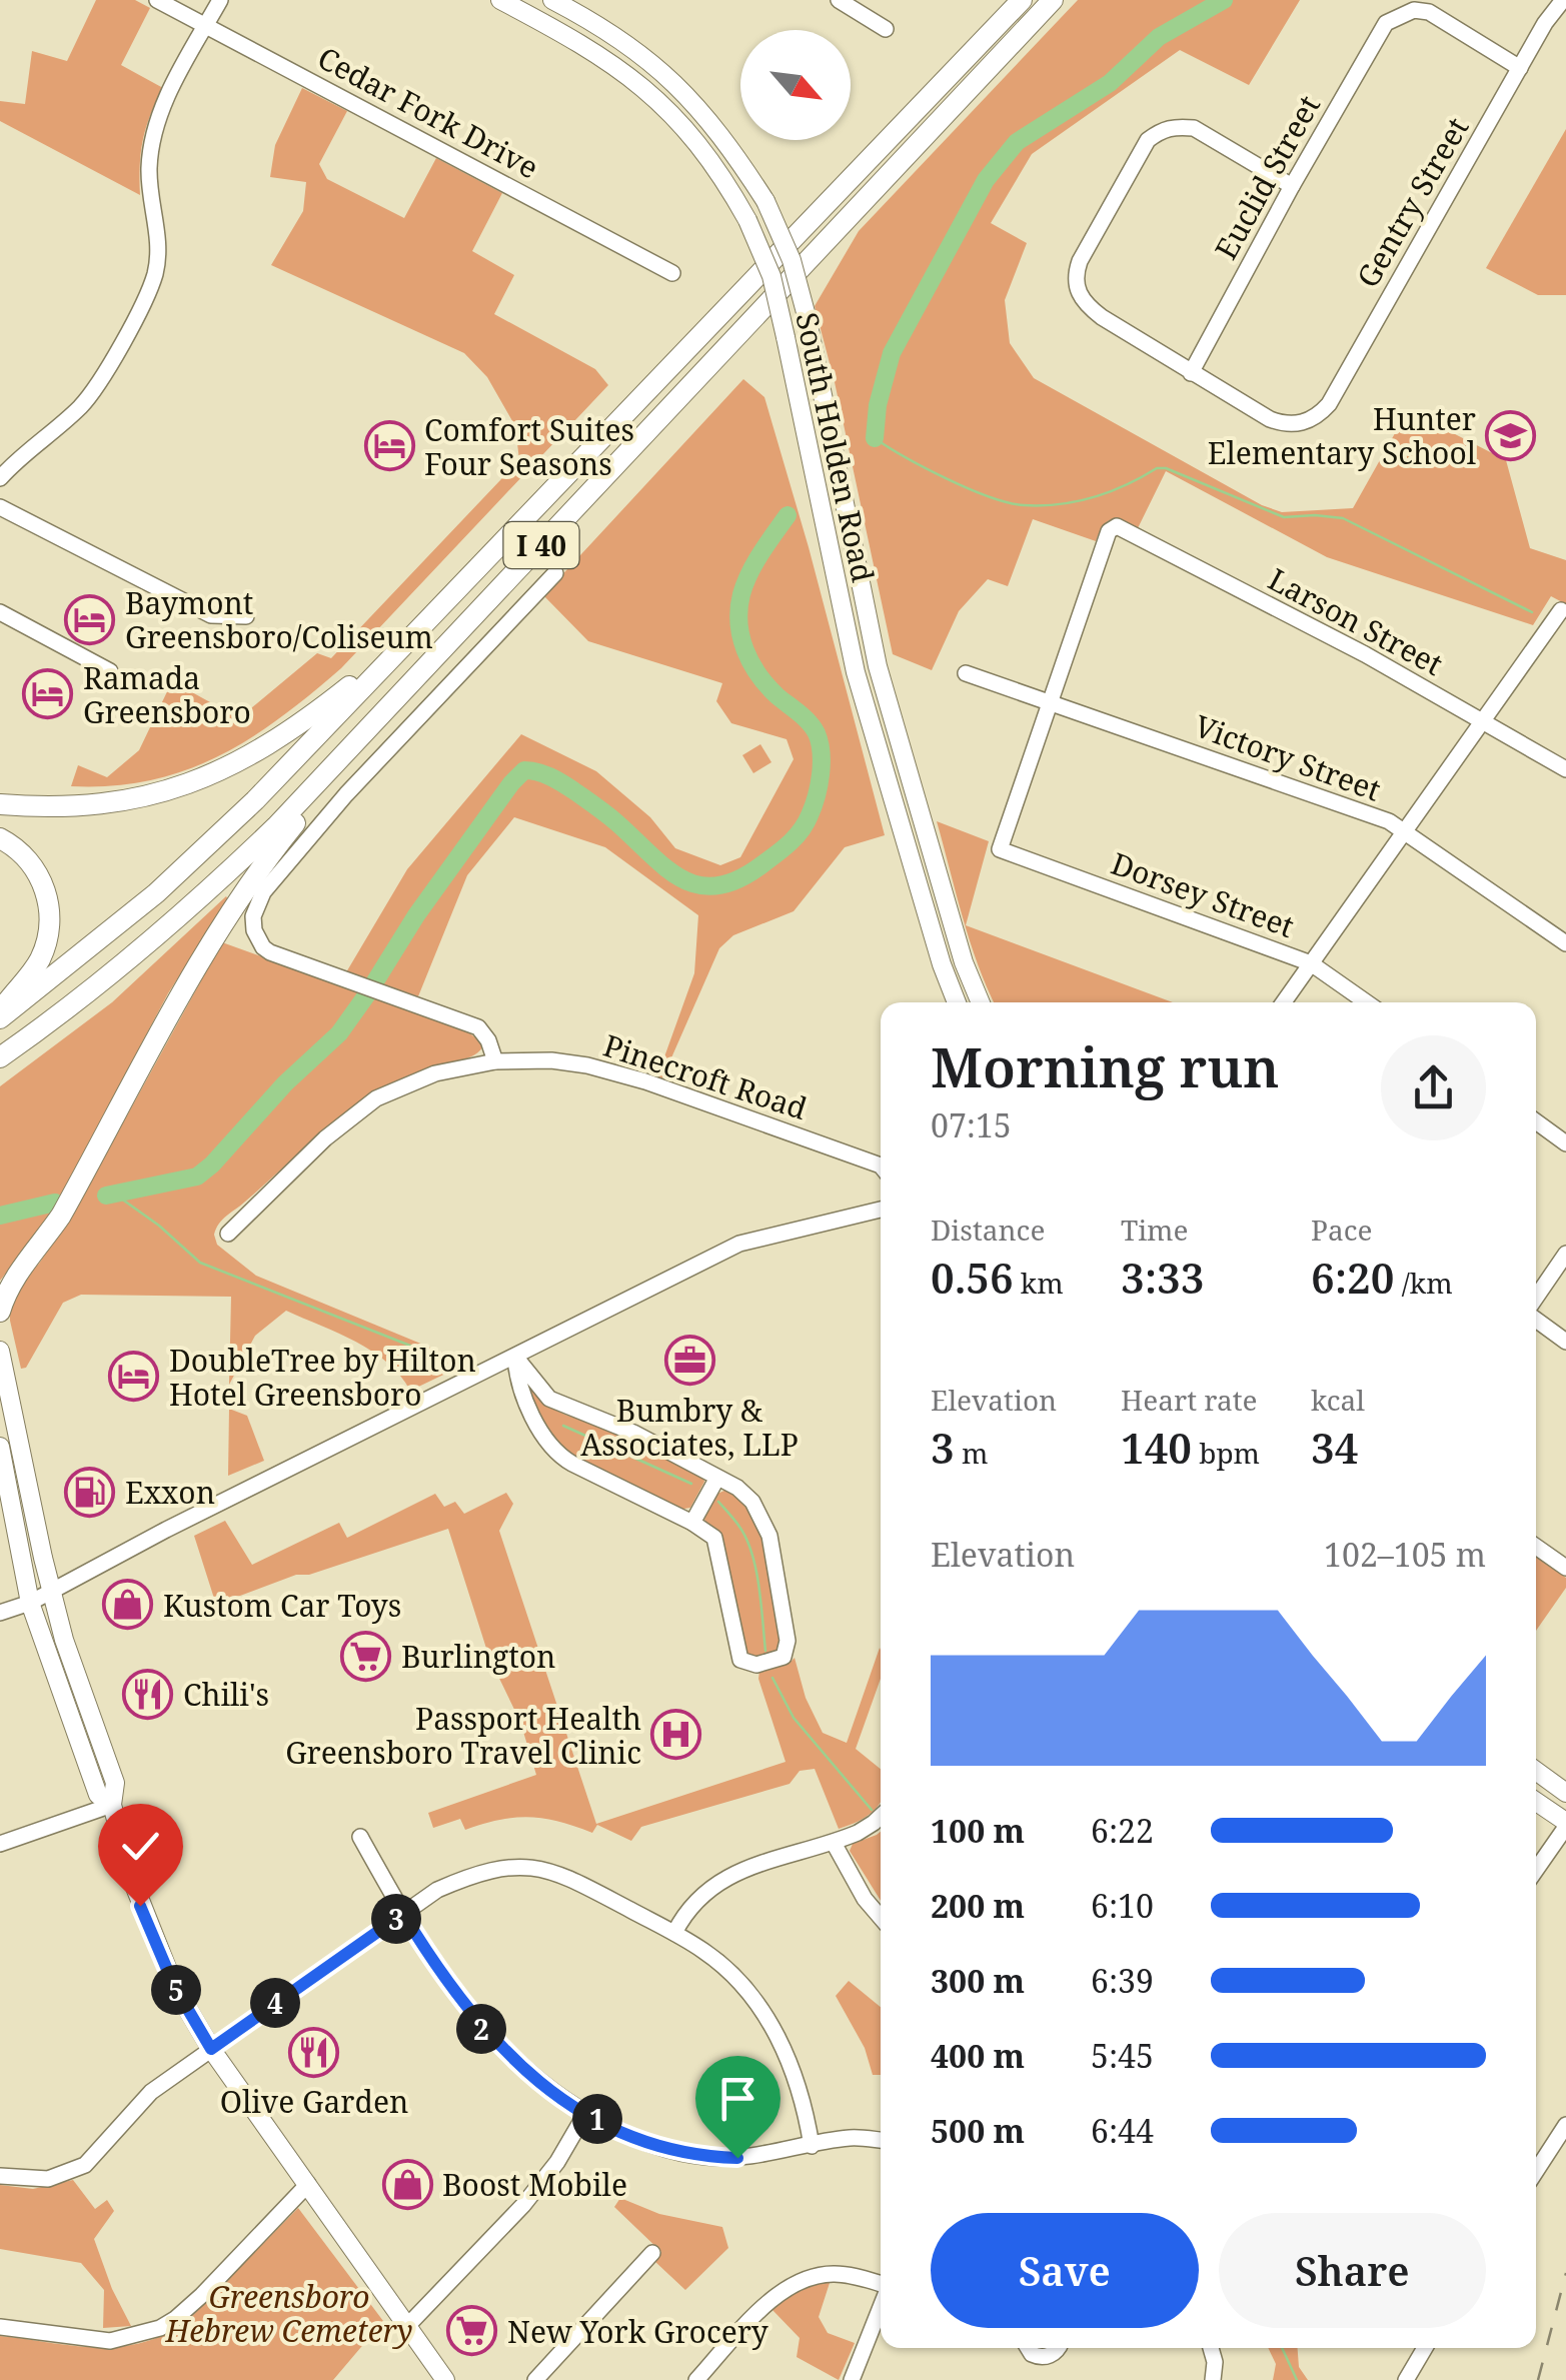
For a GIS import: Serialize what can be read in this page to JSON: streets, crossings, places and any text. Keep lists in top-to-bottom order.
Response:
{
  "streets": {
    "highway": ["I 40"],
    "main road": ["South Holden Road"],
    "street": [
      "Cedar Fork Drive",
      "Euclid Street",
      "Gentry Street",
      "Larson Street",
      "Victory Street",
      "Dorsey Street",
      "Pinecroft Road"
    ]
  },
  "crossings": [
    ["Euclid Street", "Gentry Street"],
    ["Larson Street", "Victory Street"],
    ["Larson Street", "Dorsey Street"],
    ["Victory Street", "Dorsey Street"]
  ],
  "parks": ["Greensboro Hebrew Cemetery"],
  "places": {
    "school or university": ["Hunter Elementary School"],
    "hotel": [
      "Comfort Suites Four Seasons",
      "Baymont Greensboro/Coliseum",
      "Ramada Greensboro",
      "DoubleTree by Hilton Hotel Greensboro"
    ],
    "office": ["Bumbry & Associates, LLP"],
    "fuel station": ["Exxon"],
    "shop": ["Kustom Car Toys", "Boost Mobile"],
    "supermarket": ["Burlington", "New York Grocery"],
    "restaurant": ["Chili's", "Olive Garden"],
    "hospital": ["Passport Health Greensboro Travel Clinic"]
  },
  "north": "bottom right",
  "page": {
    "heading": ["Morning run", "07:15"],
    "stats": [
      ["Distance", "0.56 km"],
      ["Time", "3:33"],
      ["Pace", "6:20 /km"],
      ["Elevation", "3 m"],
      ["Heart rate", "140 bpm"],
      ["kcal", "34"]
    ],
    "chart": ["Elevation", "102–105 m"],
    "list": [
      {
        "name": "100 m",
        "note": "6:22"
      },
      {
        "name": "200 m",
        "note": "6:10"
      },
      {
        "name": "300 m",
        "note": "6:39"
      },
      {
        "name": "400 m",
        "note": "5:45"
      },
      {
        "name": "500 m",
        "note": "6:44"
      }
    ],
    "pins": [
      "3",
      "5",
      "4",
      "2",
      "1"
    ],
    "buttons": ["Save", "Share"]
  }
}
